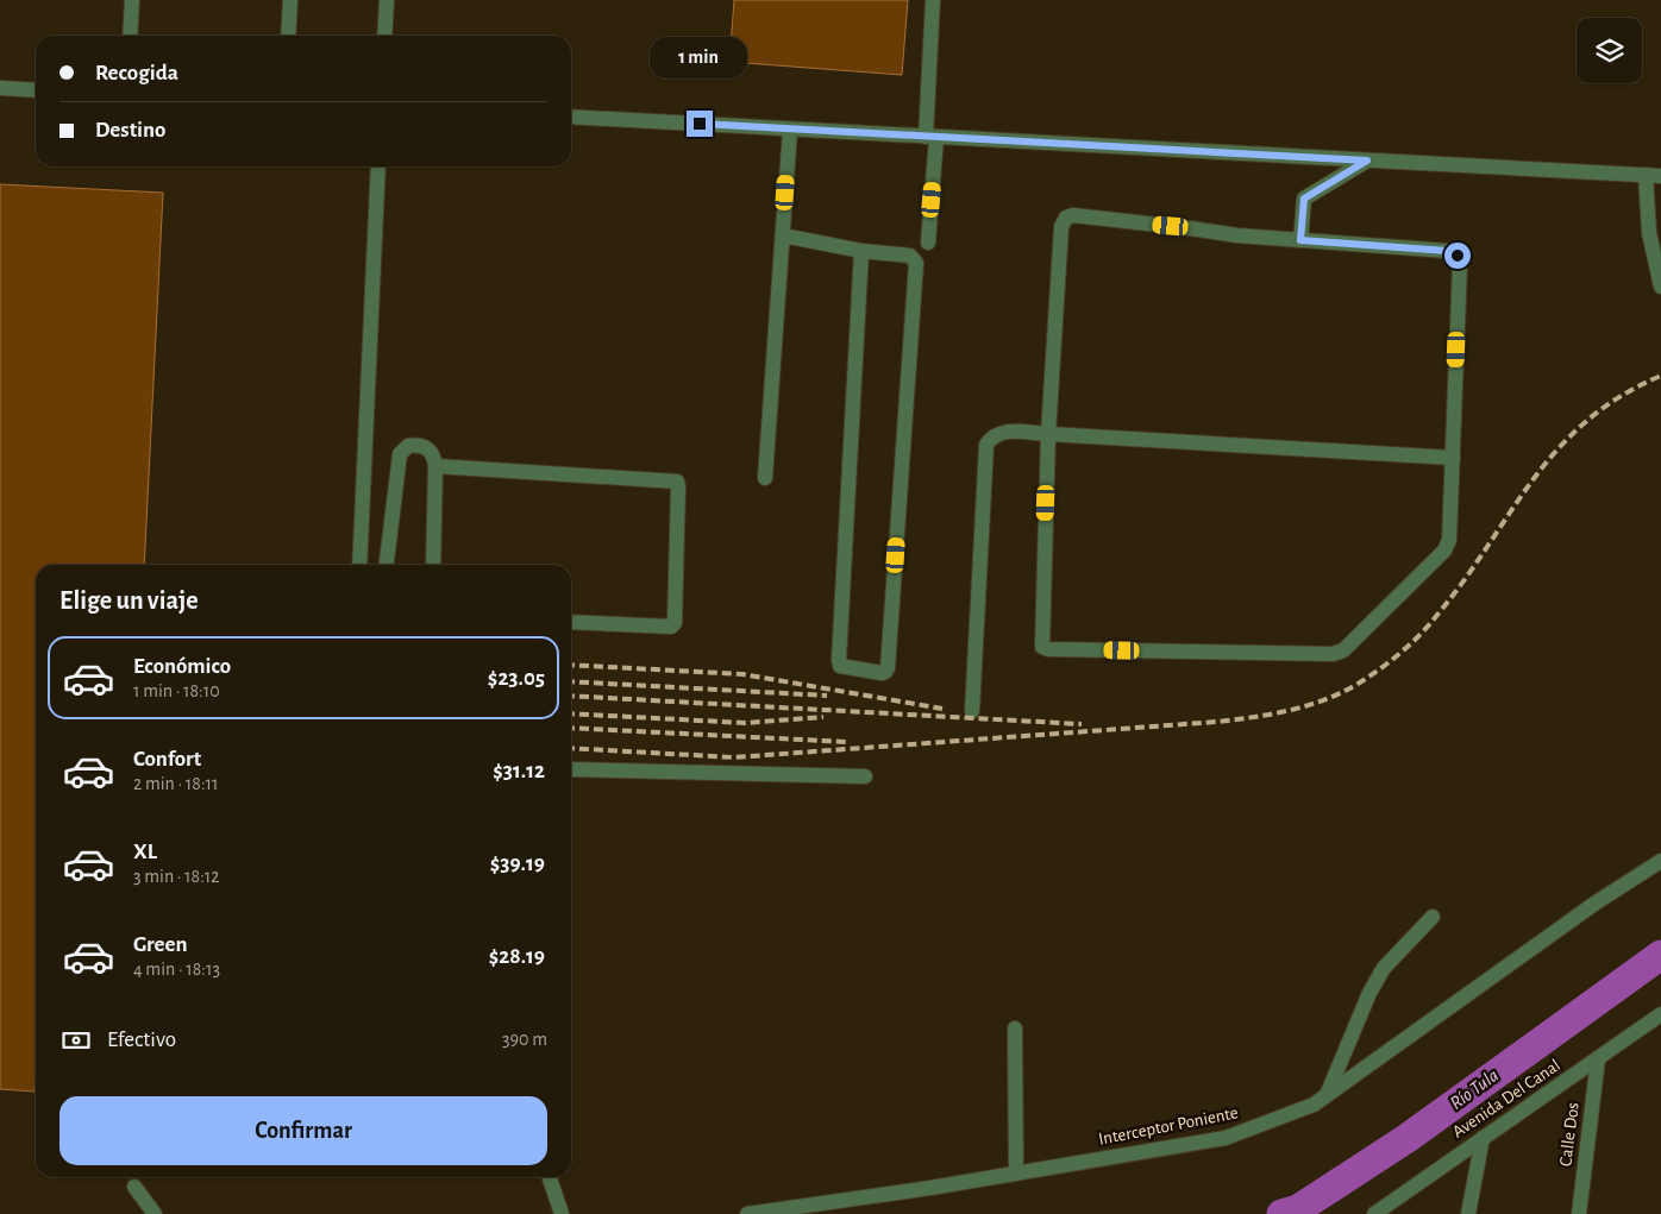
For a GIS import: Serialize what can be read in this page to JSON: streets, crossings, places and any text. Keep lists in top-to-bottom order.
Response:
{
  "streets": {
    "street": ["Avenida Del Canal", "Interceptor Poniente", "Calle Dos"]
  },
  "crossings": [
    ["Avenida Del Canal", "Calle Dos"]
  ],
  "water": ["Río Tula"],
  "page": {
    "banner": ["Recogida", "Destino"],
    "bubble": "1 min",
    "heading": "Elige un viaje",
    "list": [
      {
        "name": "Económico",
        "note": "1 min · 18:10",
        "value": "$23.05"
      },
      {
        "name": "Confort",
        "note": "2 min · 18:11",
        "value": "$31.12"
      },
      {
        "name": "XL",
        "note": "3 min · 18:12",
        "value": "$39.19"
      },
      {
        "name": "Green",
        "note": "4 min · 18:13",
        "value": "$28.19"
      }
    ],
    "pay": ["Efectivo", "390 m"],
    "buttons": "Confirmar"
  }
}
